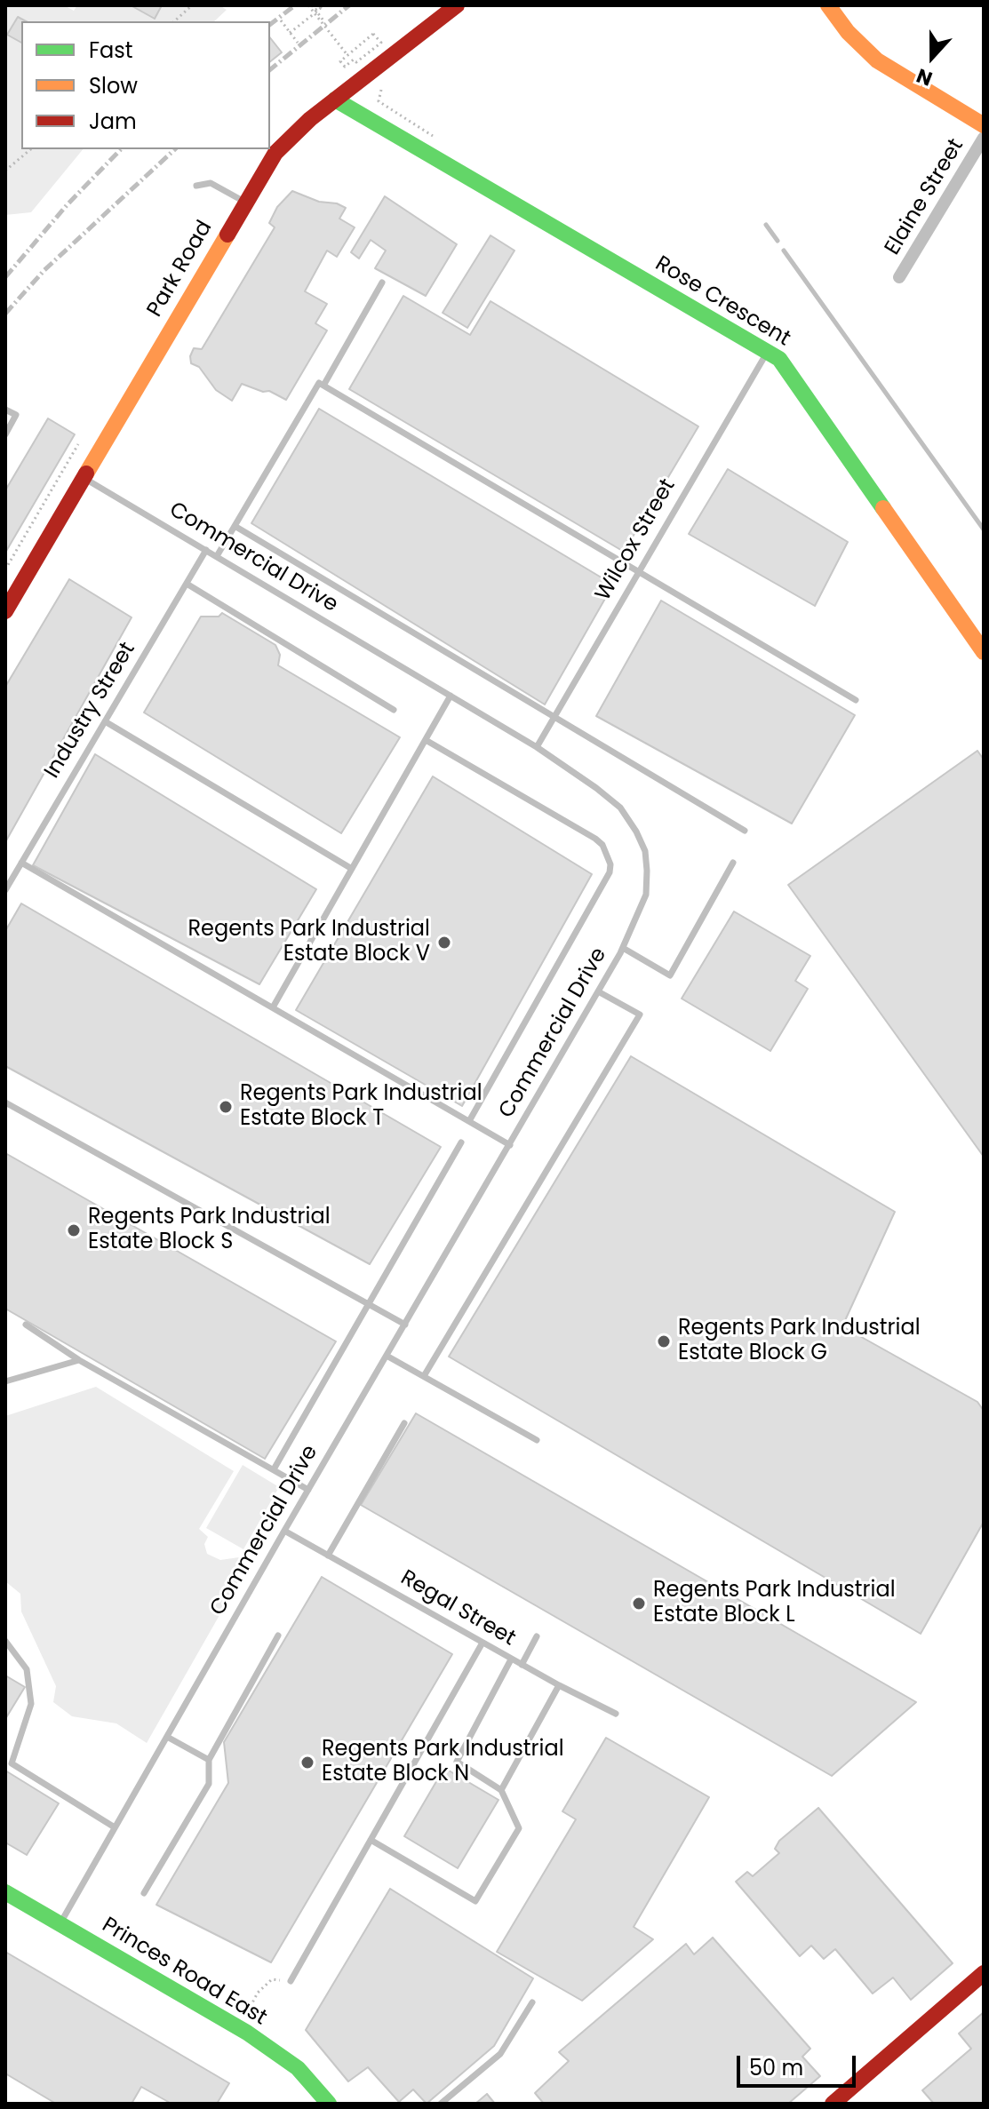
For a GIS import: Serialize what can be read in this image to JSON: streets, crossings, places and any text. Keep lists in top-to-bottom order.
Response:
{
  "streets": {
    "street": [
      "Elaine Street",
      "Park Road",
      "Rose Crescent",
      "Princes Road East"
    ],
    "lane": [
      "Wilcox Street",
      "Commercial Drive",
      "Industry Street",
      "Regal Street"
    ]
  },
  "crossings": [
    ["Park Road", "Rose Crescent"],
    ["Park Road", "Commercial Drive"],
    ["Rose Crescent", "Wilcox Street"],
    ["Wilcox Street", "Commercial Drive"],
    ["Commercial Drive", "Industry Street"],
    ["Commercial Drive", "Regal Street"],
    ["Commercial Drive", "Princes Road East"]
  ],
  "places": [
    "Regents Park Industrial Estate Block V",
    "Regents Park Industrial Estate Block T",
    "Regents Park Industrial Estate Block S",
    "Regents Park Industrial Estate Block G",
    "Regents Park Industrial Estate Block L",
    "Regents Park Industrial Estate Block N"
  ],
  "legend": ["Fast", "Slow", "Jam"],
  "scale_bar": "50 m",
  "north": "bottom"
}
